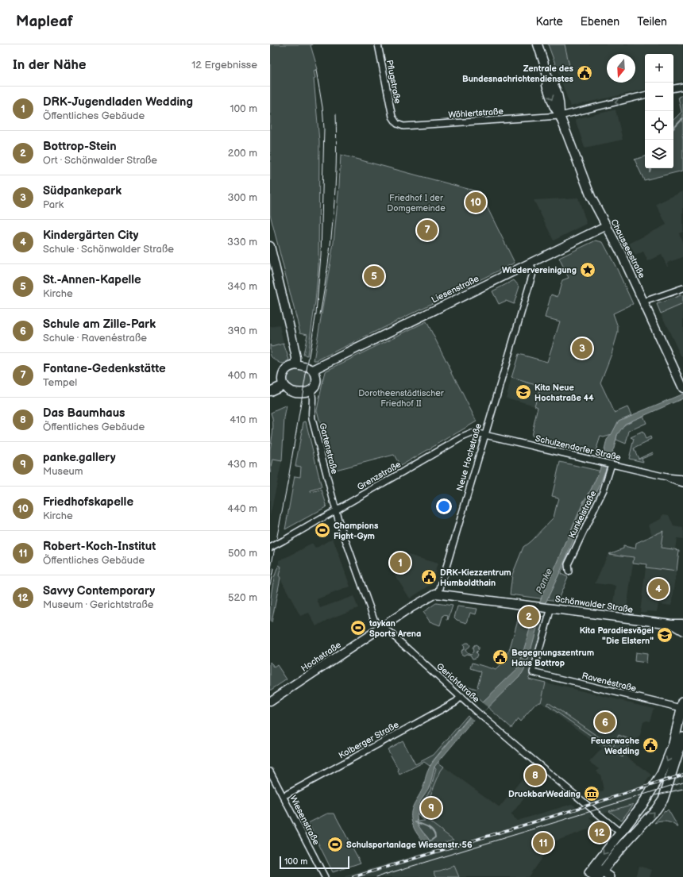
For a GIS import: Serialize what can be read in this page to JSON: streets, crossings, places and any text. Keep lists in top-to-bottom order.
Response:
{
  "streets": {
    "street": [
      "Pflugstraße",
      "Wöhlertstraße",
      "Chausseestraße",
      "Liesenstraße",
      "Schulzendorfer Straße",
      "Gartenstraße",
      "Neue Hochstraße",
      "Grenzstraße",
      "Kunkelstraße",
      "Schönwalder Straße",
      "Hochstraße",
      "Ravenéstraße",
      "Gerichtstraße",
      "Kolberger Straße",
      "Wiesenstraße"
    ]
  },
  "crossings": [
    ["Pflugstraße", "Wöhlertstraße"],
    ["Wöhlertstraße", "Chausseestraße"],
    ["Chausseestraße", "Liesenstraße"],
    ["Liesenstraße", "Gartenstraße"],
    ["Liesenstraße", "Neue Hochstraße"],
    ["Schulzendorfer Straße", "Neue Hochstraße"],
    ["Schulzendorfer Straße", "Grenzstraße"],
    ["Schulzendorfer Straße", "Kunkelstraße"],
    ["Gartenstraße", "Grenzstraße"],
    ["Gartenstraße", "Gerichtstraße"],
    ["Neue Hochstraße", "Grenzstraße"],
    ["Neue Hochstraße", "Schönwalder Straße"],
    ["Grenzstraße", "Gerichtstraße"],
    ["Schönwalder Straße", "Ravenéstraße"],
    ["Hochstraße", "Gerichtstraße"],
    ["Gerichtstraße", "Kolberger Straße"],
    ["Kolberger Straße", "Wiesenstraße"]
  ],
  "water": ["Panke"],
  "parks": ["Friedhof I der Domgemeinde", "Dorotheenstädtischer Friedhof II"],
  "places": {
    "public building": [
      "Zentrale des Bundesnachrichtendienstes",
      "DRK-Kiezzentrum Humboldthain",
      "Begegnungszentrum Haus Bottrop",
      "Feuerwache Wedding"
    ],
    "place": ["Wiedervereinigung"],
    "school or university": ["Kita Neue Hochstraße 44", "Kita Paradiesvögel \"Die Elstern\""],
    "sports": ["Champions Fight-Gym", "taykan Sports Arena", "Schulsportanlage Wiesenstr. 56"],
    "museum": ["DruckbarWedding"]
  },
  "scale_bar": "100 m",
  "north": "bottom",
  "page": {
    "header": "Mapleaf",
    "nav": ["Karte", "Ebenen", "Teilen"],
    "heading": ["In der Nähe", "12 Ergebnisse"],
    "map_buttons": ["+", "−"],
    "list": [
      {
        "mark": "1",
        "name": "DRK-Jugendladen Wedding",
        "note": "Öffentliches Gebäude",
        "value": "100 m"
      },
      {
        "mark": "2",
        "name": "Bottrop-Stein",
        "note": "Ort · Schönwalder Straße",
        "value": "200 m"
      },
      {
        "mark": "3",
        "name": "Südpankepark",
        "note": "Park",
        "value": "300 m"
      },
      {
        "mark": "4",
        "name": "Kindergärten City",
        "note": "Schule · Schönwalder Straße",
        "value": "330 m"
      },
      {
        "mark": "5",
        "name": "St.-Annen-Kapelle",
        "note": "Kirche",
        "value": "340 m"
      },
      {
        "mark": "6",
        "name": "Schule am Zille-Park",
        "note": "Schule · Ravenéstraße",
        "value": "390 m"
      },
      {
        "mark": "7",
        "name": "Fontane-Gedenkstätte",
        "note": "Tempel",
        "value": "400 m"
      },
      {
        "mark": "8",
        "name": "Das Baumhaus",
        "note": "Öffentliches Gebäude",
        "value": "410 m"
      },
      {
        "mark": "9",
        "name": "panke.gallery",
        "note": "Museum",
        "value": "430 m"
      },
      {
        "mark": "10",
        "name": "Friedhofskapelle",
        "note": "Kirche",
        "value": "440 m"
      },
      {
        "mark": "11",
        "name": "Robert-Koch-Institut",
        "note": "Öffentliches Gebäude",
        "value": "500 m"
      },
      {
        "mark": "12",
        "name": "Savvy Contemporary",
        "note": "Museum · Gerichtstraße",
        "value": "520 m"
      }
    ],
    "pins": [
      "10",
      "7",
      "5",
      "3",
      "1",
      "4",
      "2",
      "6",
      "8",
      "9",
      "12",
      "11"
    ],
    "scale": "100 m"
  }
}
